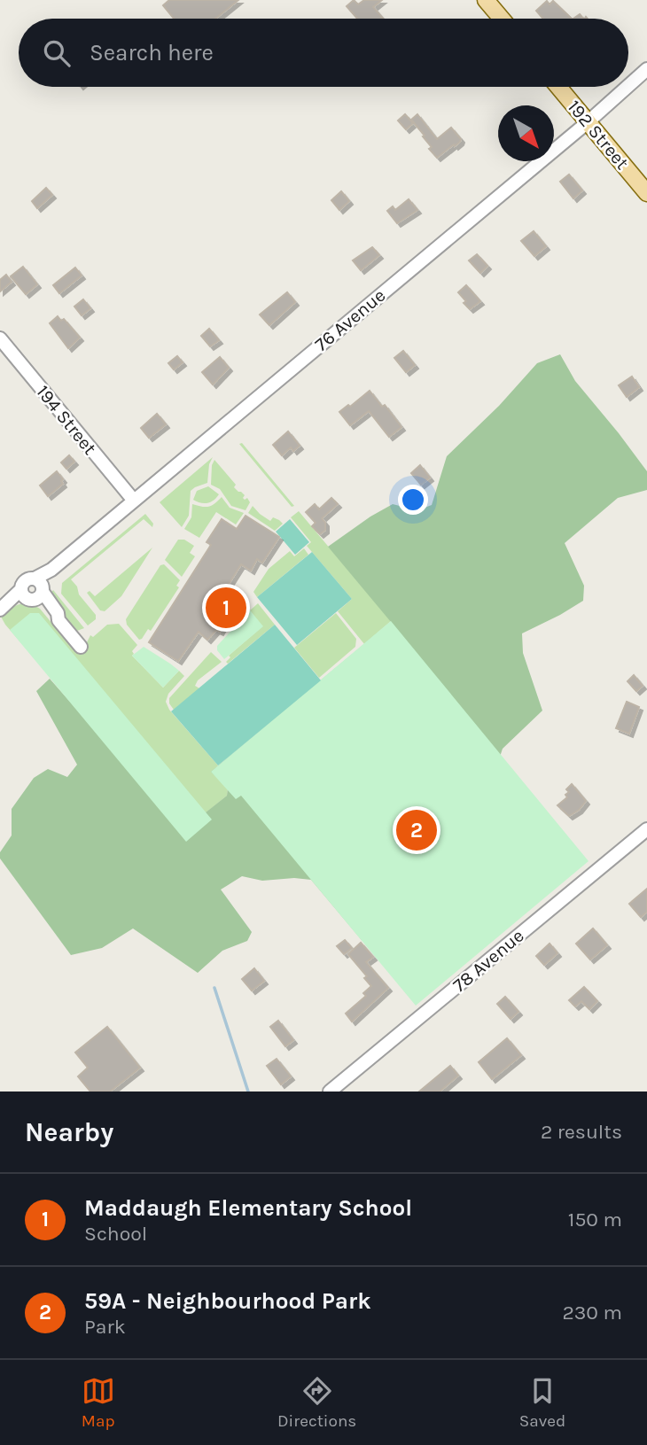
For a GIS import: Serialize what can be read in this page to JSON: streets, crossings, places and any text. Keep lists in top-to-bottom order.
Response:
{
  "streets": {
    "main road": ["192 Street"],
    "street": ["76 Avenue", "194 Street", "78 Avenue"]
  },
  "crossings": [
    ["192 Street", "76 Avenue"],
    ["76 Avenue", "194 Street"]
  ],
  "north": "bottom right",
  "page": {
    "search": "Search here",
    "pins": ["1", "2"],
    "heading": ["Nearby", "2 results"],
    "list": [
      {
        "mark": "1",
        "name": "Maddaugh Elementary School",
        "note": "School",
        "value": "150 m"
      },
      {
        "mark": "2",
        "name": "59A - Neighbourhood Park",
        "note": "Park",
        "value": "230 m"
      }
    ],
    "nav": ["Map", "Directions", "Saved"]
  }
}
